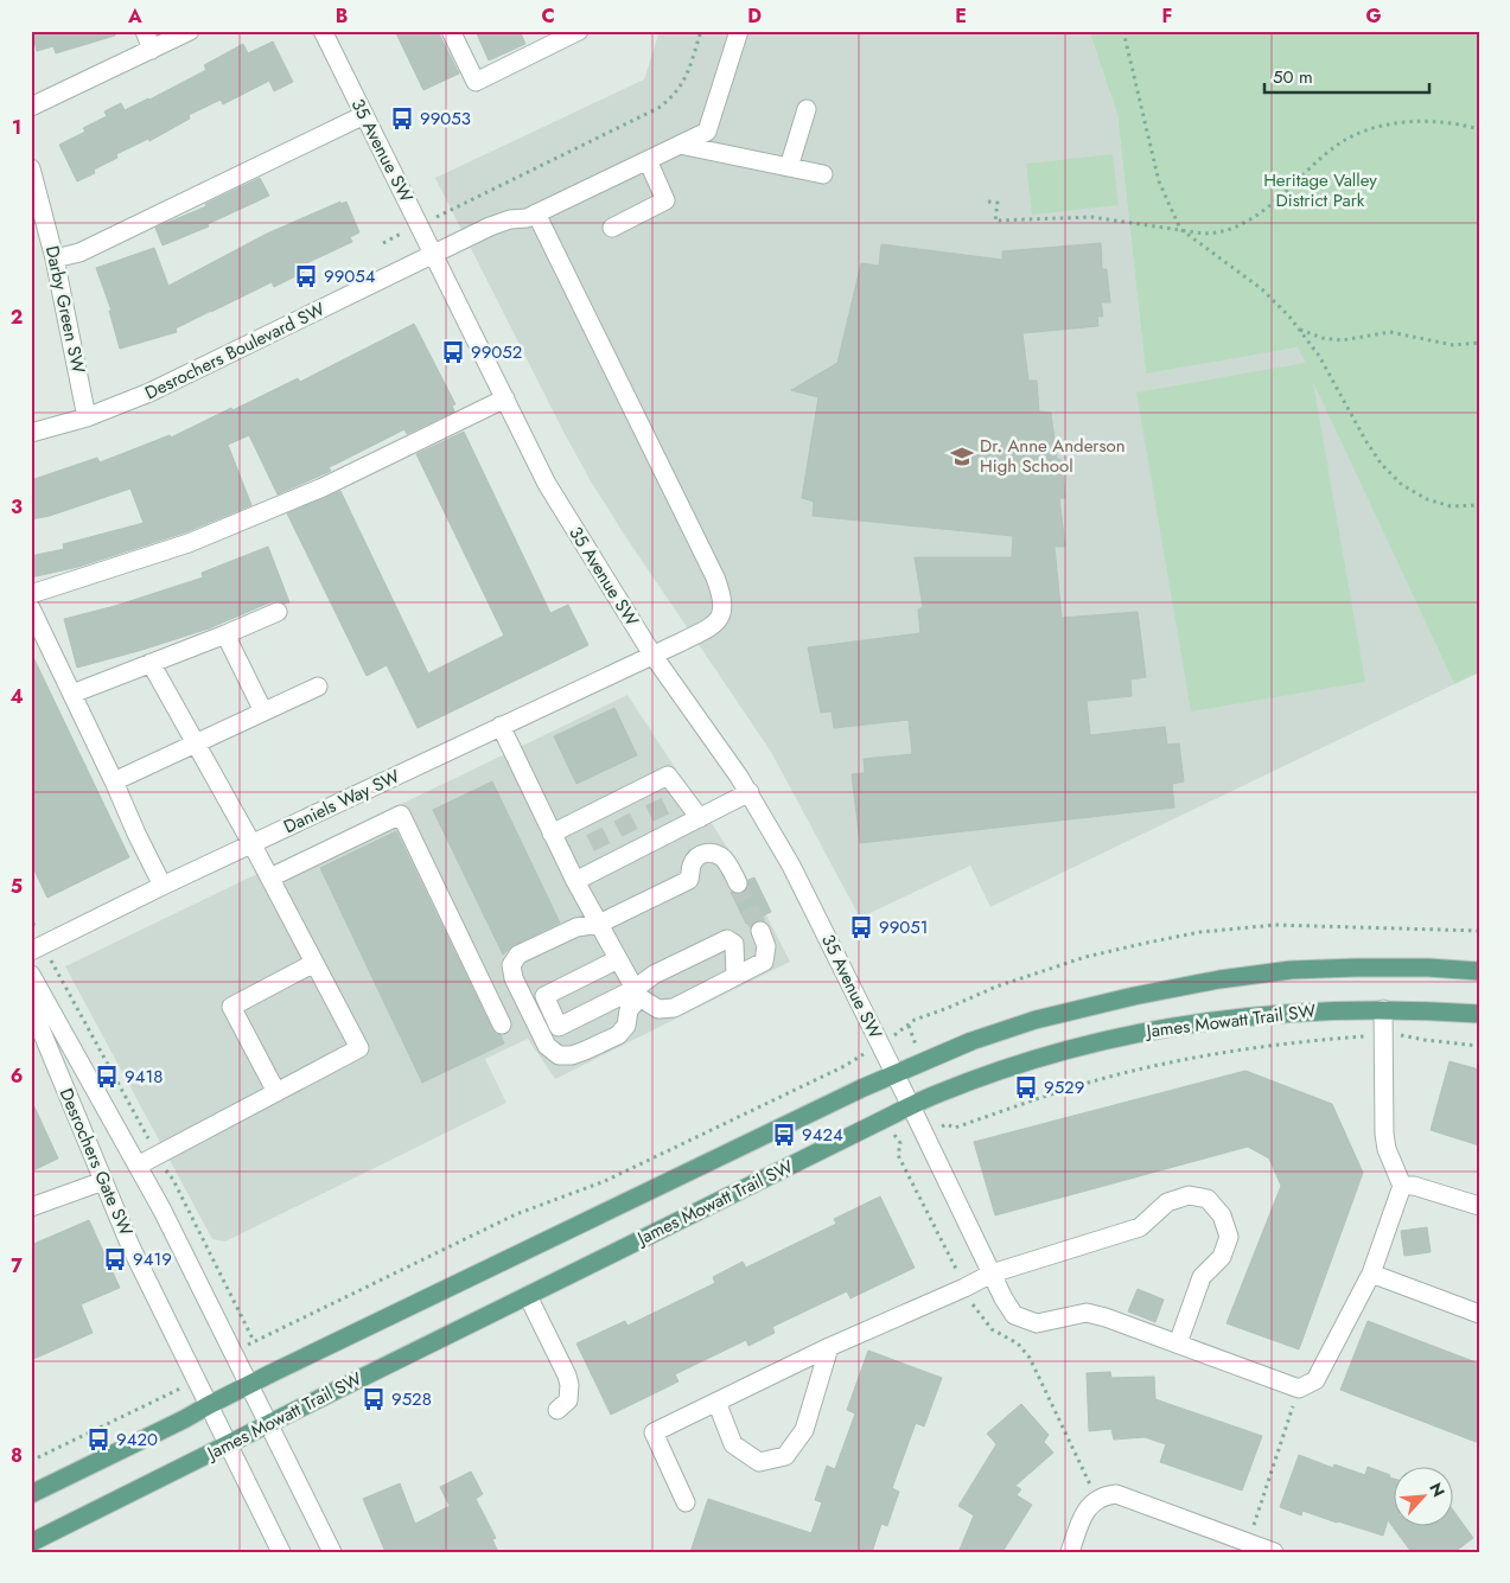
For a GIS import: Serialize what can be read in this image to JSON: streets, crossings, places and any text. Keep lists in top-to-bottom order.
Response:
{
  "streets": {
    "main road": ["James Mowatt Trail SW"],
    "street": [
      "35 Avenue SW",
      "Darby Green SW",
      "Desrochers Boulevard SW",
      "Daniels Way SW",
      "Desrochers Gate SW"
    ]
  },
  "crossings": [
    ["35 Avenue SW", "Desrochers Boulevard SW"],
    ["35 Avenue SW", "Daniels Way SW"],
    ["35 Avenue SW", "James Mowatt Trail SW"],
    ["Darby Green SW", "Desrochers Boulevard SW"],
    ["Desrochers Boulevard SW", "Daniels Way SW"],
    ["James Mowatt Trail SW", "Desrochers Gate SW"]
  ],
  "parks": ["Heritage Valley District Park"],
  "places": {
    "bus stop": [
      "99053",
      "99054",
      "99052",
      "99051",
      "9418",
      "9529",
      "9424",
      "9419",
      "9528",
      "9420"
    ],
    "school or university": ["Dr. Anne Anderson High School"]
  },
  "scale_bar": "50 m",
  "north": "top right",
  "grid": {
    "columns": [
      "A",
      "B",
      "C",
      "D",
      "E",
      "F",
      "G"
    ],
    "rows": [
      "1",
      "2",
      "3",
      "4",
      "5",
      "6",
      "7",
      "8"
    ]
  }
}
